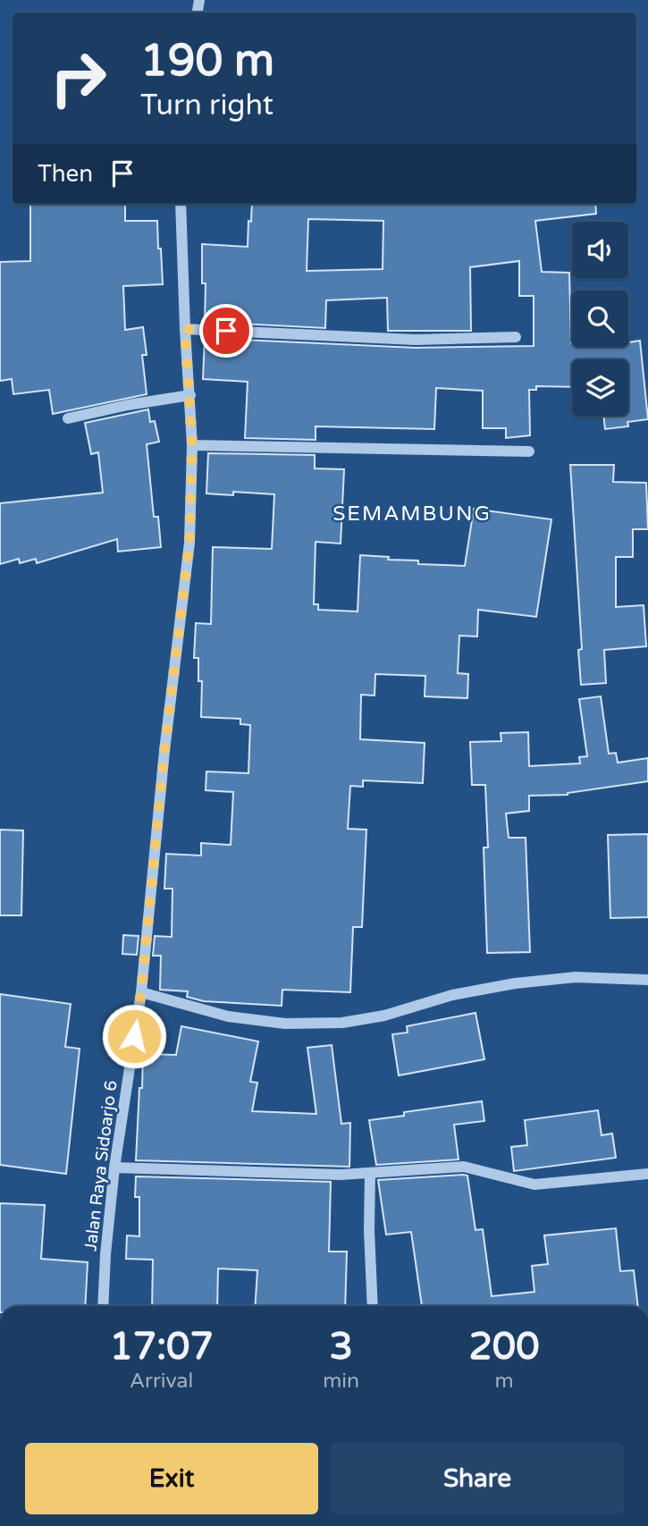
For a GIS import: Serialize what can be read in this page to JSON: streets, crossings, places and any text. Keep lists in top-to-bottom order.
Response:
{
  "streets": {
    "street": ["Jalan Raya Sidoarjo 6"]
  },
  "districts": ["SEMAMBUNG"],
  "page": {
    "turn": ["190 m", "Turn right"],
    "then": "Then",
    "eta": [
      "17:07",
      "Arrival",
      "3",
      "min",
      "200",
      "m"
    ],
    "buttons": ["Exit", "Share"]
  }
}
